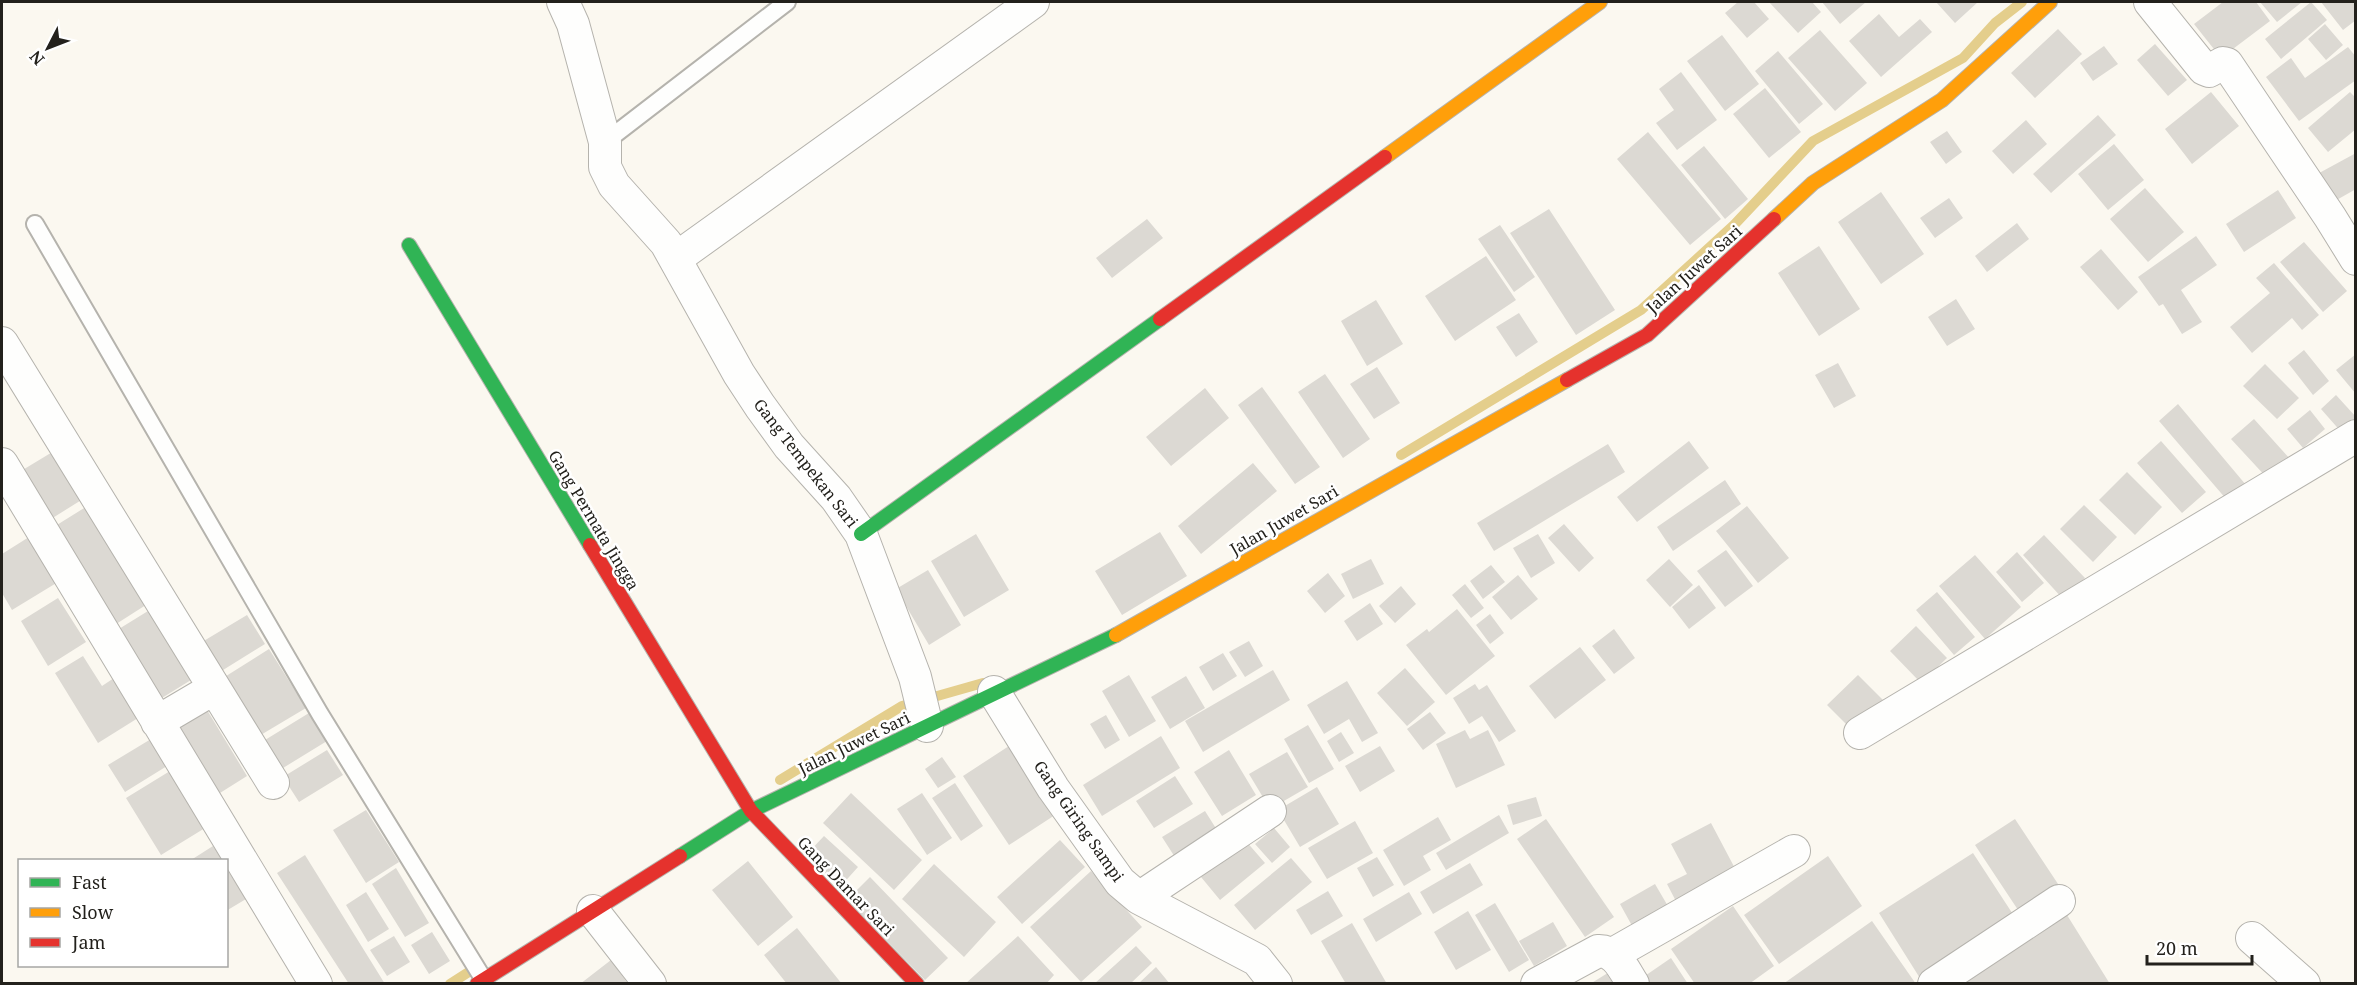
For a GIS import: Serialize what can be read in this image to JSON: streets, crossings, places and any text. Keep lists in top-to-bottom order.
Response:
{
  "streets": {
    "street": [
      "Jalan Juwet Sari",
      "Gang Tempekan Sari",
      "Gang Permata Jingga",
      "Gang Giring Sampi",
      "Gang Damar Sari"
    ]
  },
  "crossings": [
    ["Jalan Juwet Sari", "Gang Tempekan Sari"],
    ["Jalan Juwet Sari", "Gang Permata Jingga"],
    ["Jalan Juwet Sari", "Gang Giring Sampi"],
    ["Jalan Juwet Sari", "Gang Damar Sari"],
    ["Gang Permata Jingga", "Gang Damar Sari"]
  ],
  "legend": ["Fast", "Slow", "Jam"],
  "scale_bar": "20 m",
  "north": "bottom left"
}
